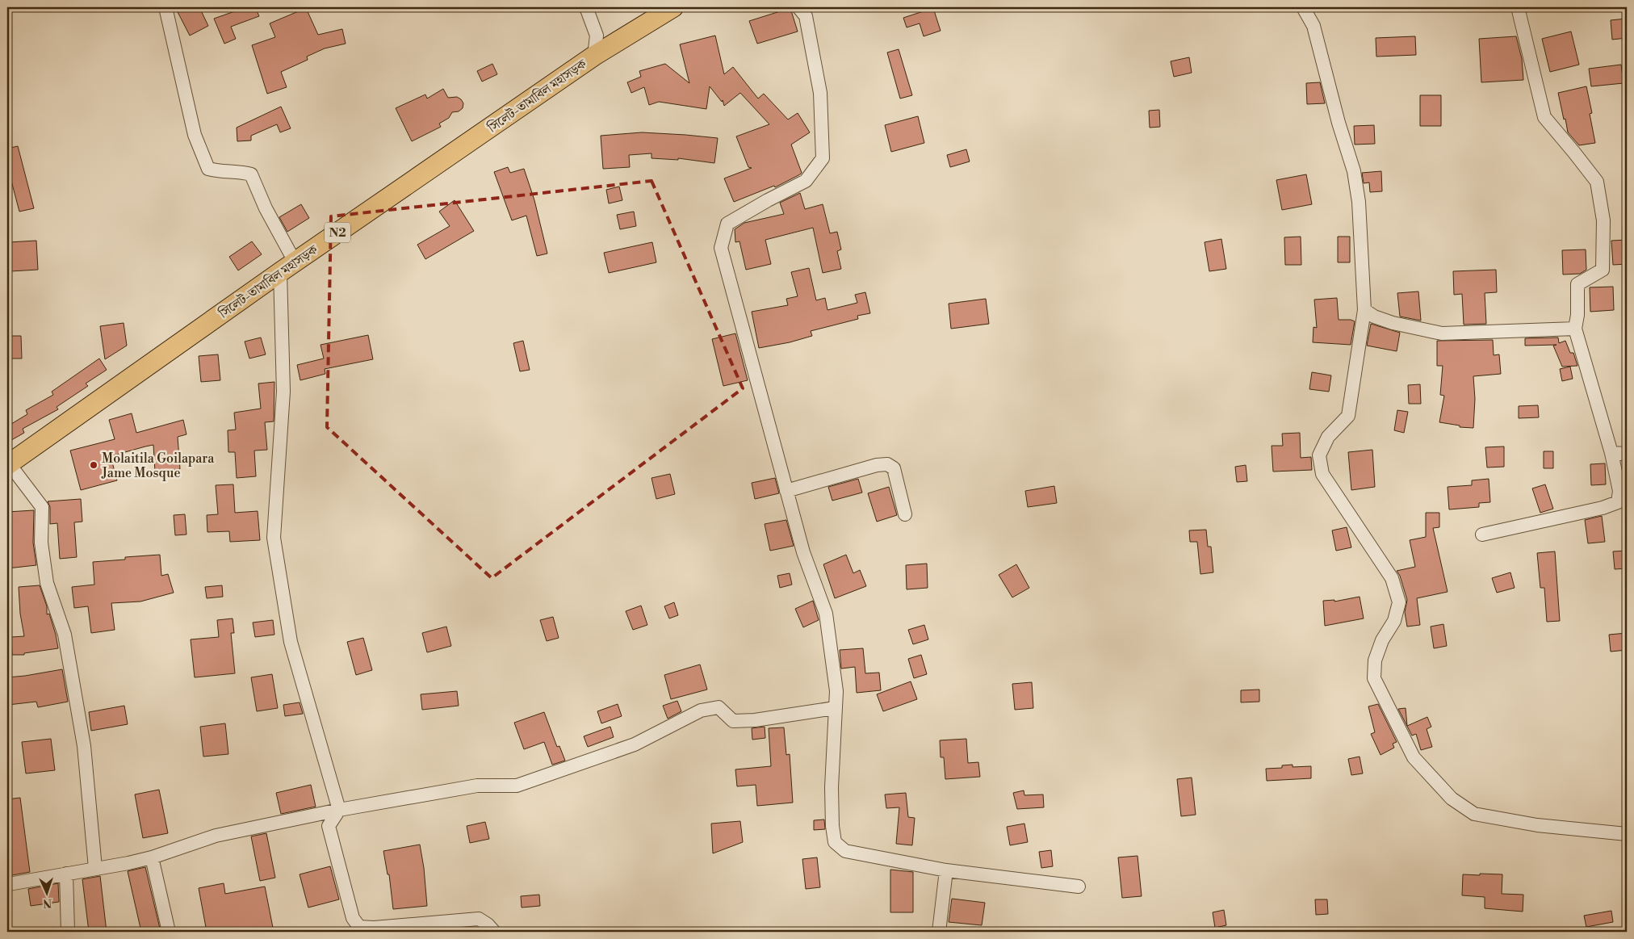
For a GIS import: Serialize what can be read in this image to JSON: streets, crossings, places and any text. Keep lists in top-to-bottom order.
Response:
{
  "streets": {
    "highway": ["সিলেট-তামাবিল মহাসড়ক", "N2"]
  },
  "places": ["Molaitila Goilapara Jame Mosque"],
  "north": "bottom"
}
